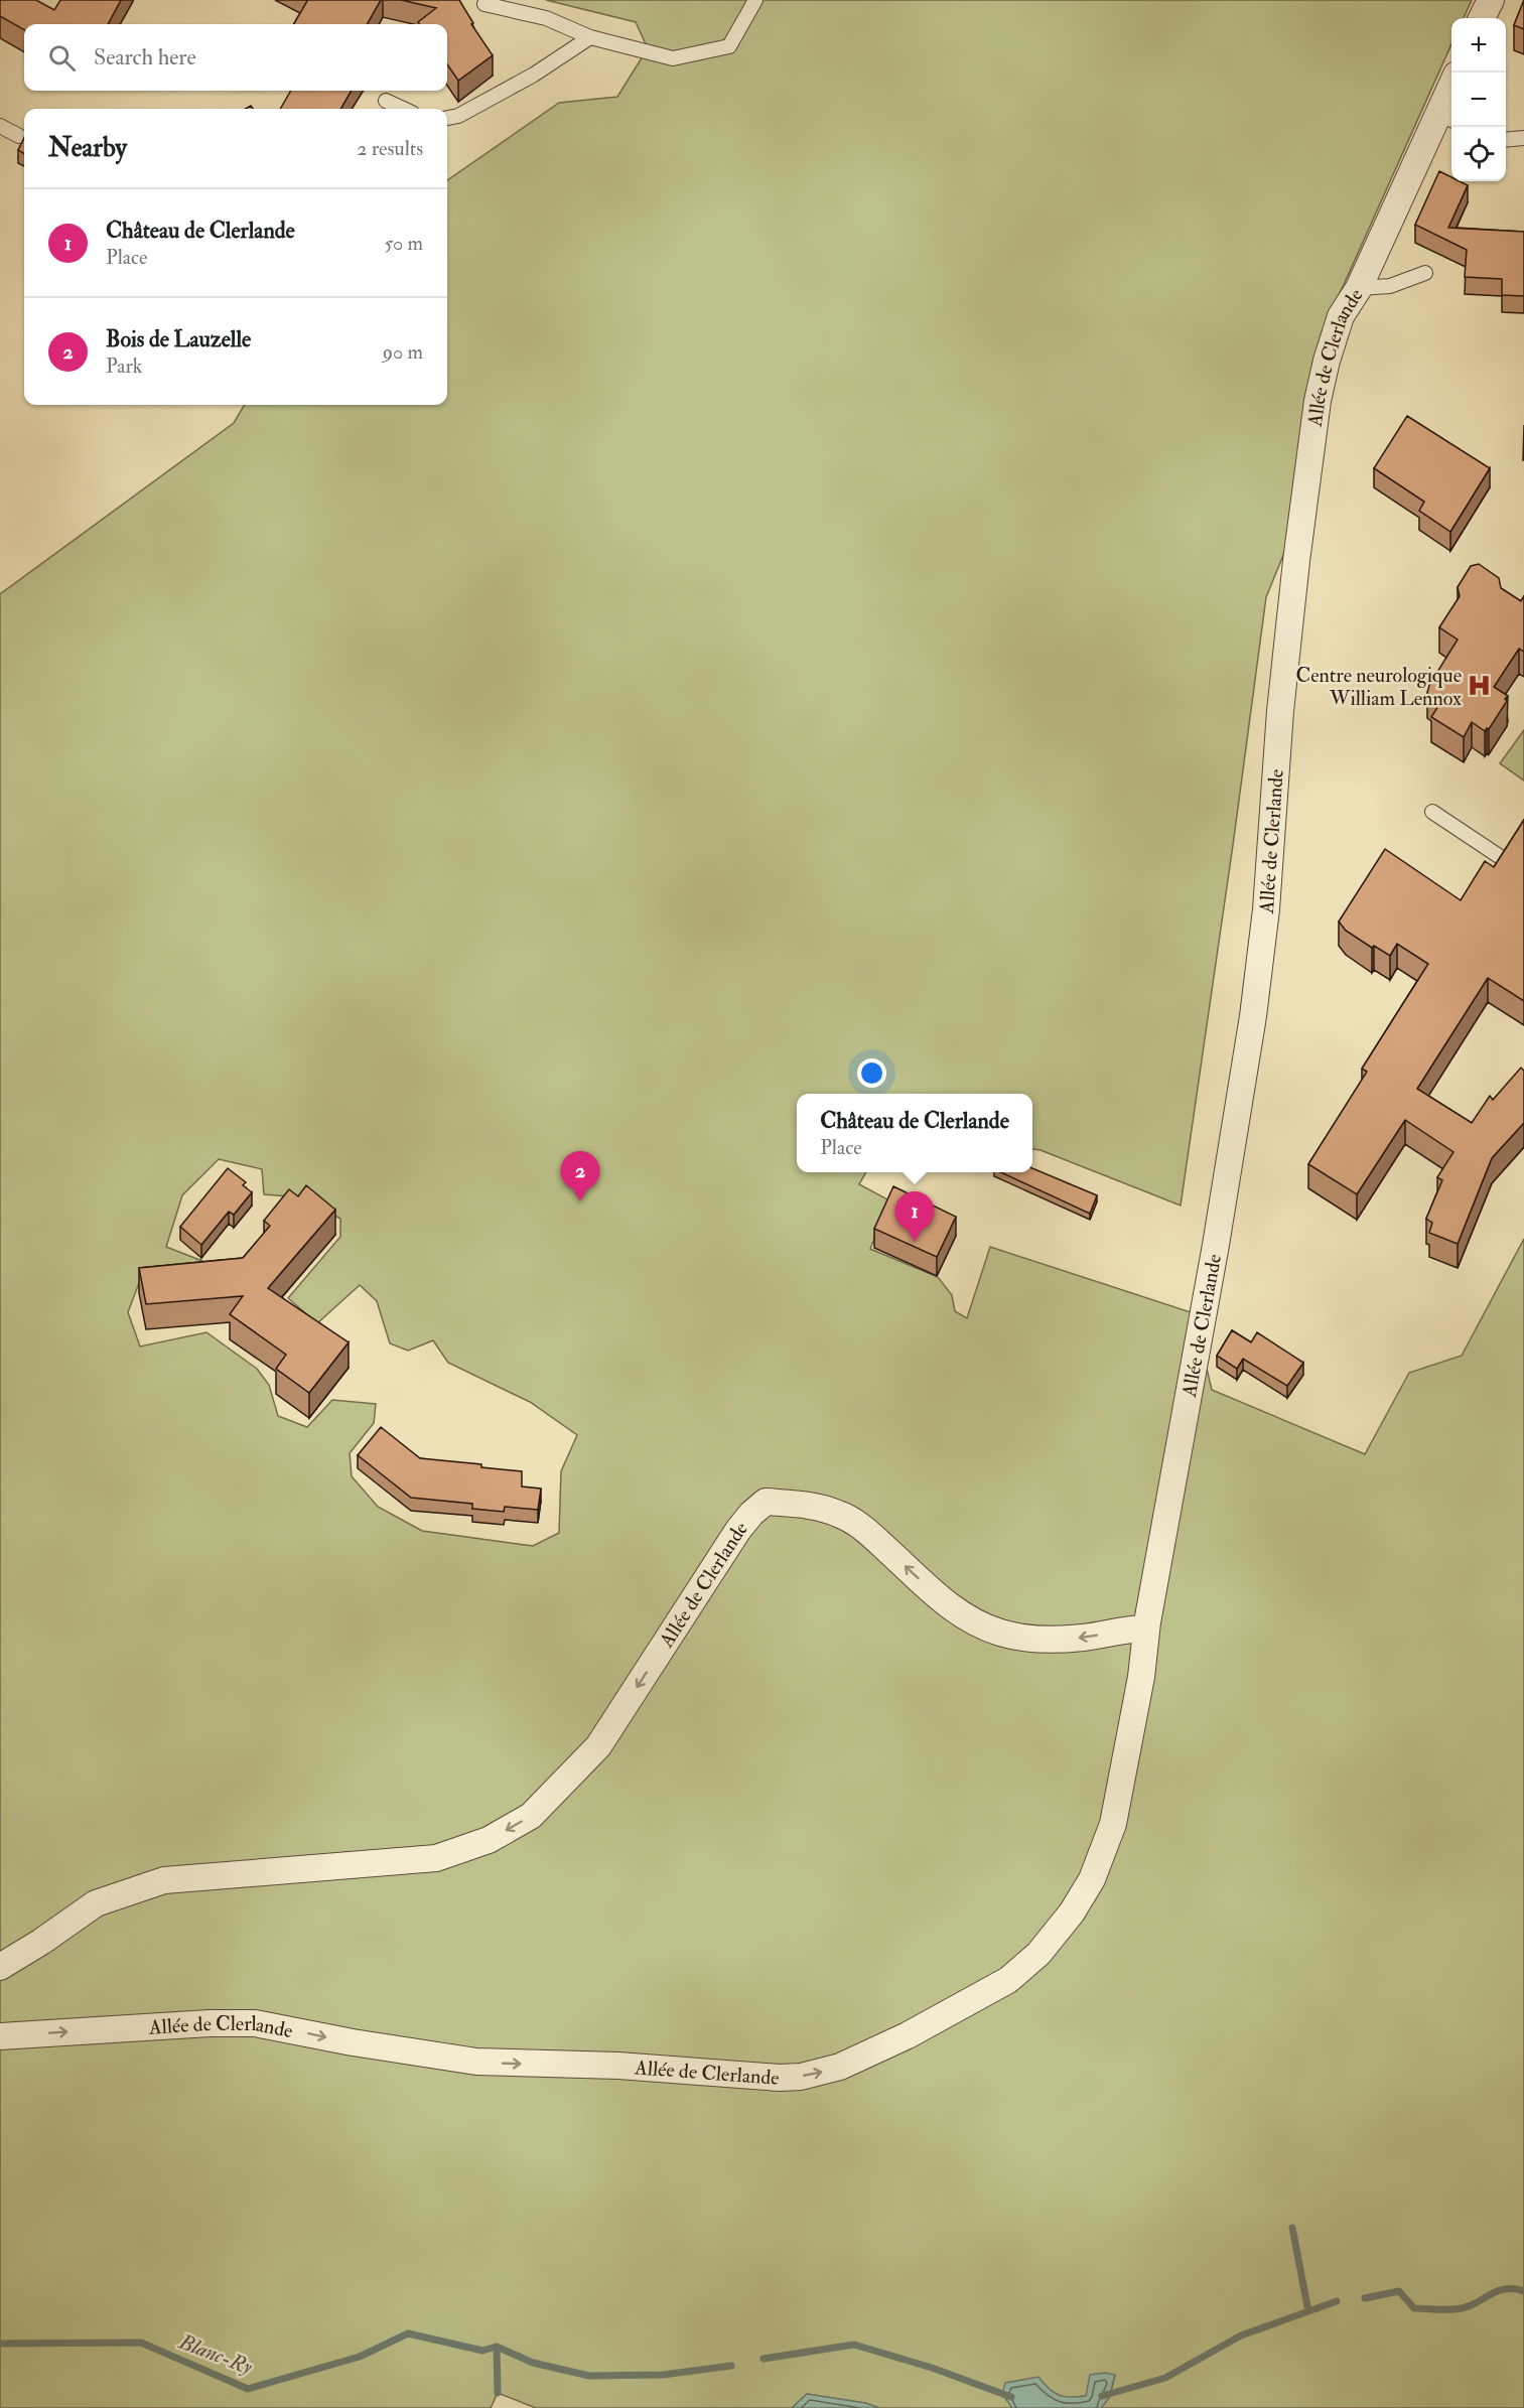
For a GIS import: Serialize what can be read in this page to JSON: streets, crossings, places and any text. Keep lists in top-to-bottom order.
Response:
{
  "streets": {
    "street": ["Allée de Clerlande"]
  },
  "water": ["Blanc-Ry"],
  "places": {
    "hospital": ["Centre neurologique William Lennox"]
  },
  "page": {
    "map_buttons": ["+", "−"],
    "search": "Search here",
    "heading": ["Nearby", "2 results"],
    "list": [
      {
        "mark": "1",
        "name": "Château de Clerlande",
        "note": "Place",
        "value": "50 m"
      },
      {
        "mark": "2",
        "name": "Bois de Lauzelle",
        "note": "Park",
        "value": "90 m"
      }
    ],
    "popup": ["Château de Clerlande", "Place"],
    "pins": ["2", "1"]
  }
}
